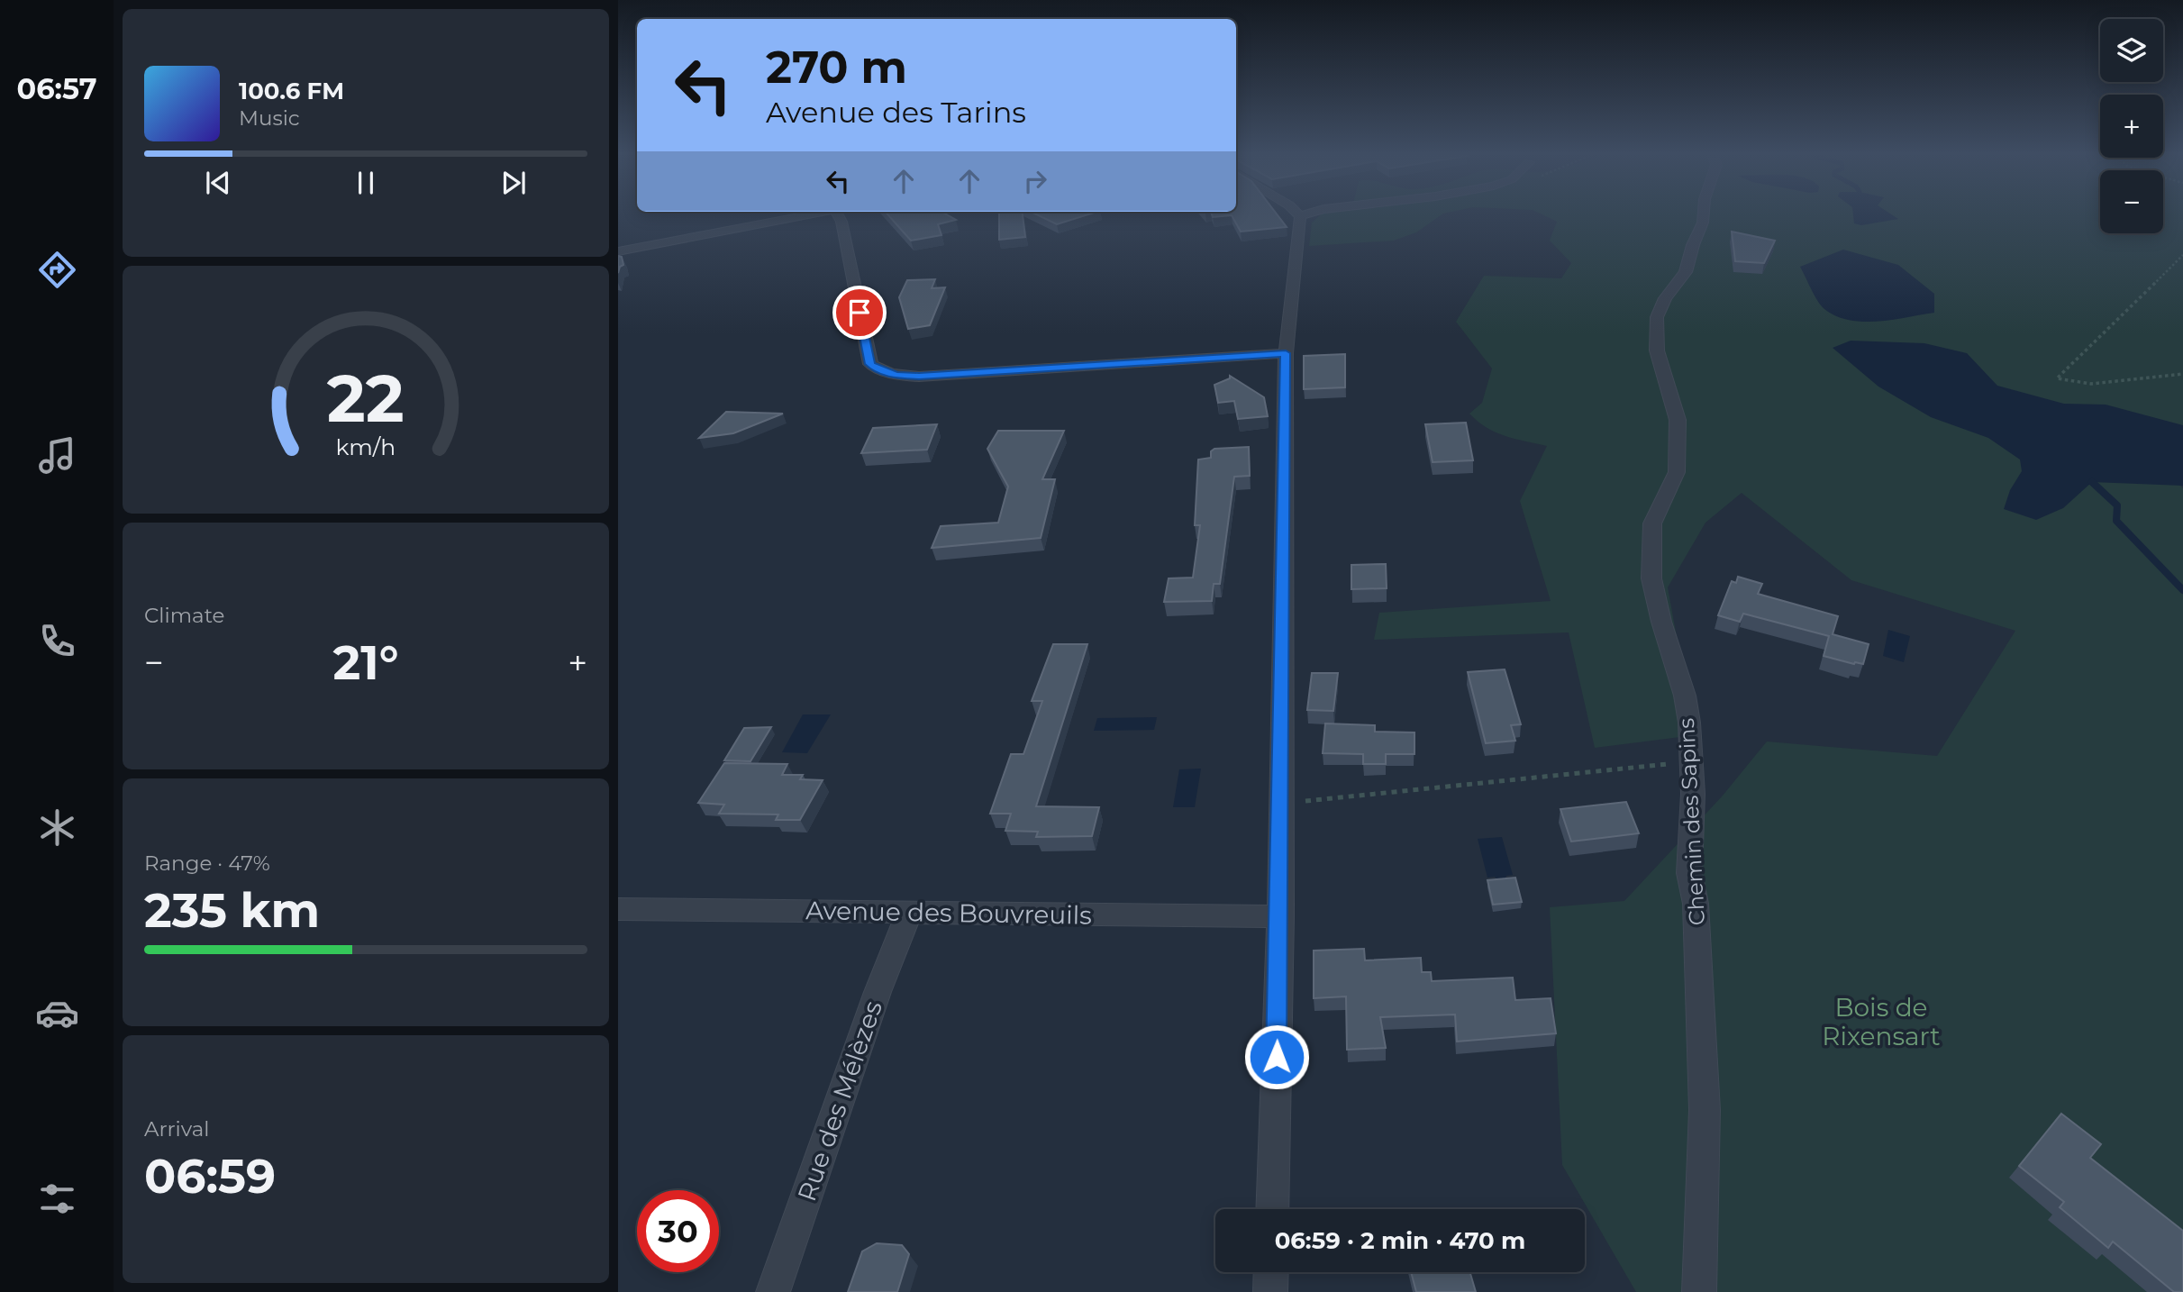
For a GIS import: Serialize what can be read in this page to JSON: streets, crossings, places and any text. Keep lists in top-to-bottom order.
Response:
{
  "streets": {
    "street": ["Chemin des Sapins", "Avenue des Bouvreuils", "Rue des Mélèzes"]
  },
  "crossings": [
    ["Avenue des Bouvreuils", "Rue des Mélèzes"]
  ],
  "parks": ["Bois de Rixensart"],
  "page": {
    "tabs": "06:57",
    "map_buttons": ["+", "−"],
    "turn": ["270 m", "Avenue des Tarins"],
    "song": ["100.6 FM", "Music"],
    "tile": [
      "Climate",
      ["Range · 47%", "235 km"],
      ["Arrival", "06:59"]
    ],
    "heat": ["−", "21°", "+"],
    "limit": "30",
    "trip": "06:59 · 2 min · 470 m",
    "gauge": ["22", "km/h"]
  }
}
